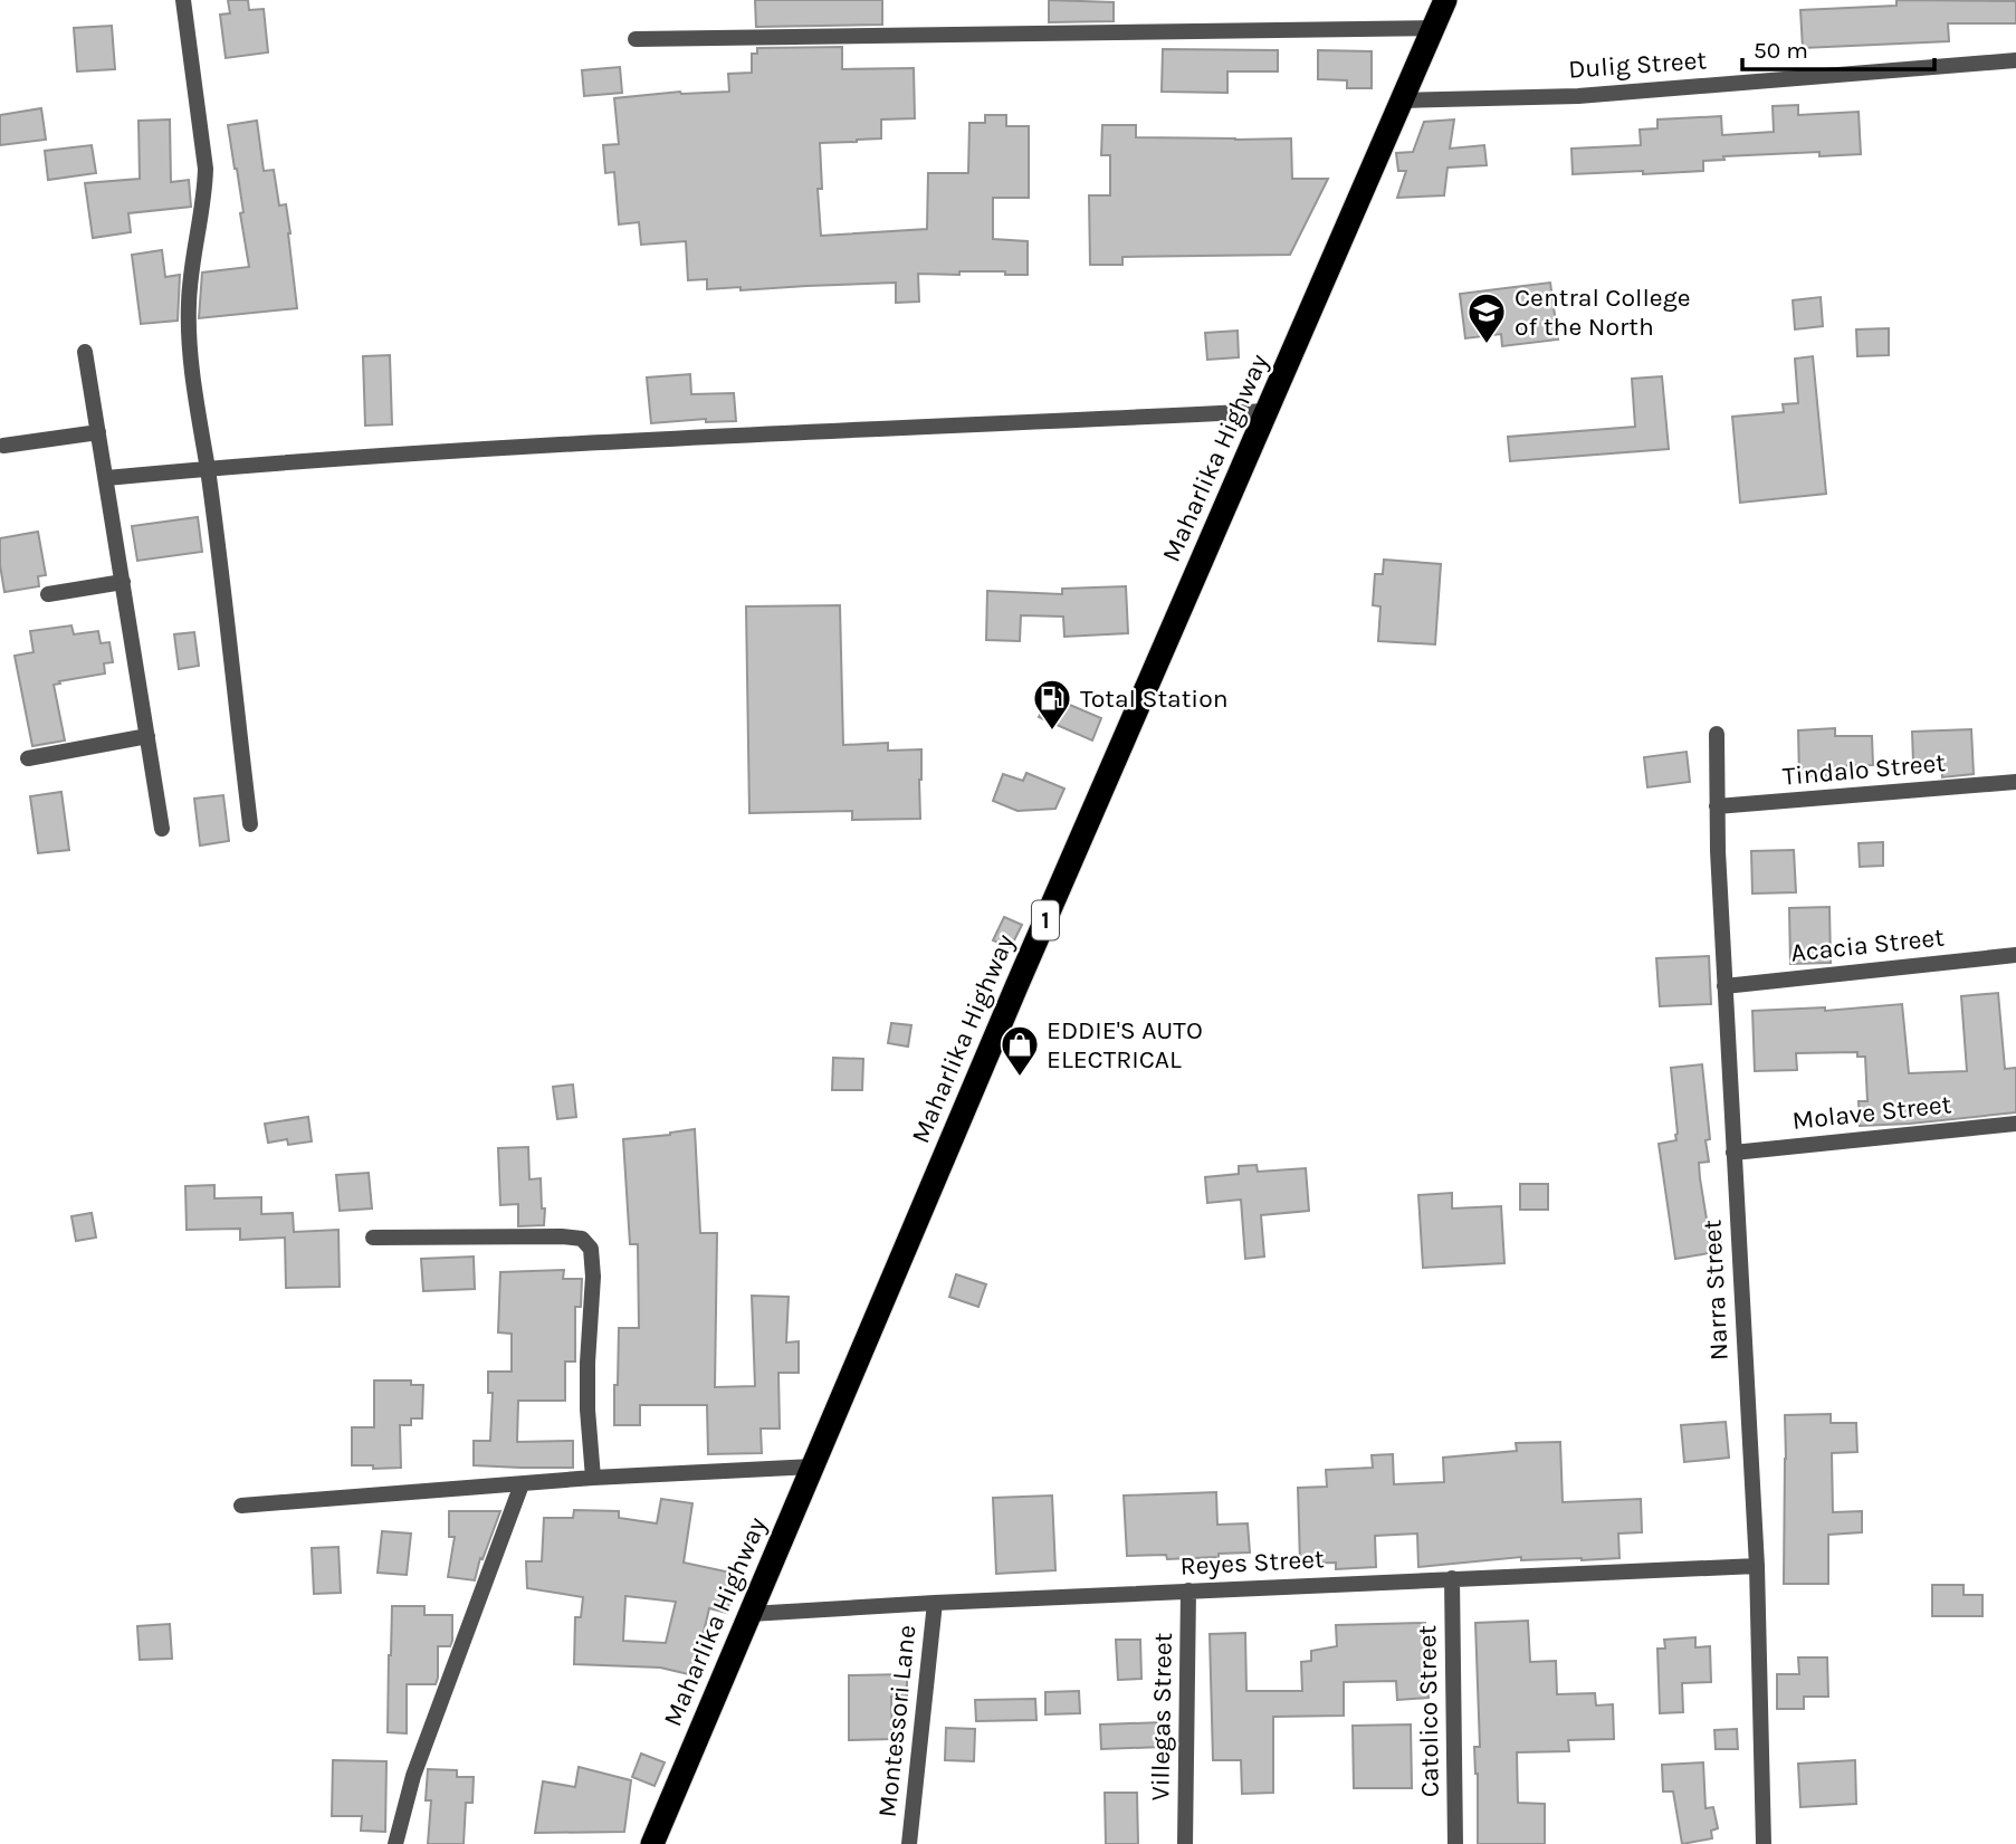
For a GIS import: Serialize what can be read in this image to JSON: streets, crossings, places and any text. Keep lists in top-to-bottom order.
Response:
{
  "streets": {
    "highway": ["Maharlika Highway", "1"],
    "street": [
      "Dulig Street",
      "Tindalo Street",
      "Acacia Street",
      "Molave Street",
      "Narra Street",
      "Reyes Street",
      "Catolico Street",
      "Villegas Street",
      "Montessori Lane"
    ]
  },
  "crossings": [
    ["Dulig Street", "Maharlika Highway"],
    ["Maharlika Highway", "Reyes Street"],
    ["Tindalo Street", "Narra Street"],
    ["Acacia Street", "Narra Street"],
    ["Molave Street", "Narra Street"],
    ["Narra Street", "Reyes Street"],
    ["Reyes Street", "Catolico Street"],
    ["Reyes Street", "Villegas Street"],
    ["Reyes Street", "Montessori Lane"]
  ],
  "places": {
    "school or university": ["Central College of the North"],
    "fuel station": ["Total Station"],
    "shop": ["EDDIE'S AUTO ELECTRICAL"]
  },
  "scale_bar": "50 m"
}
